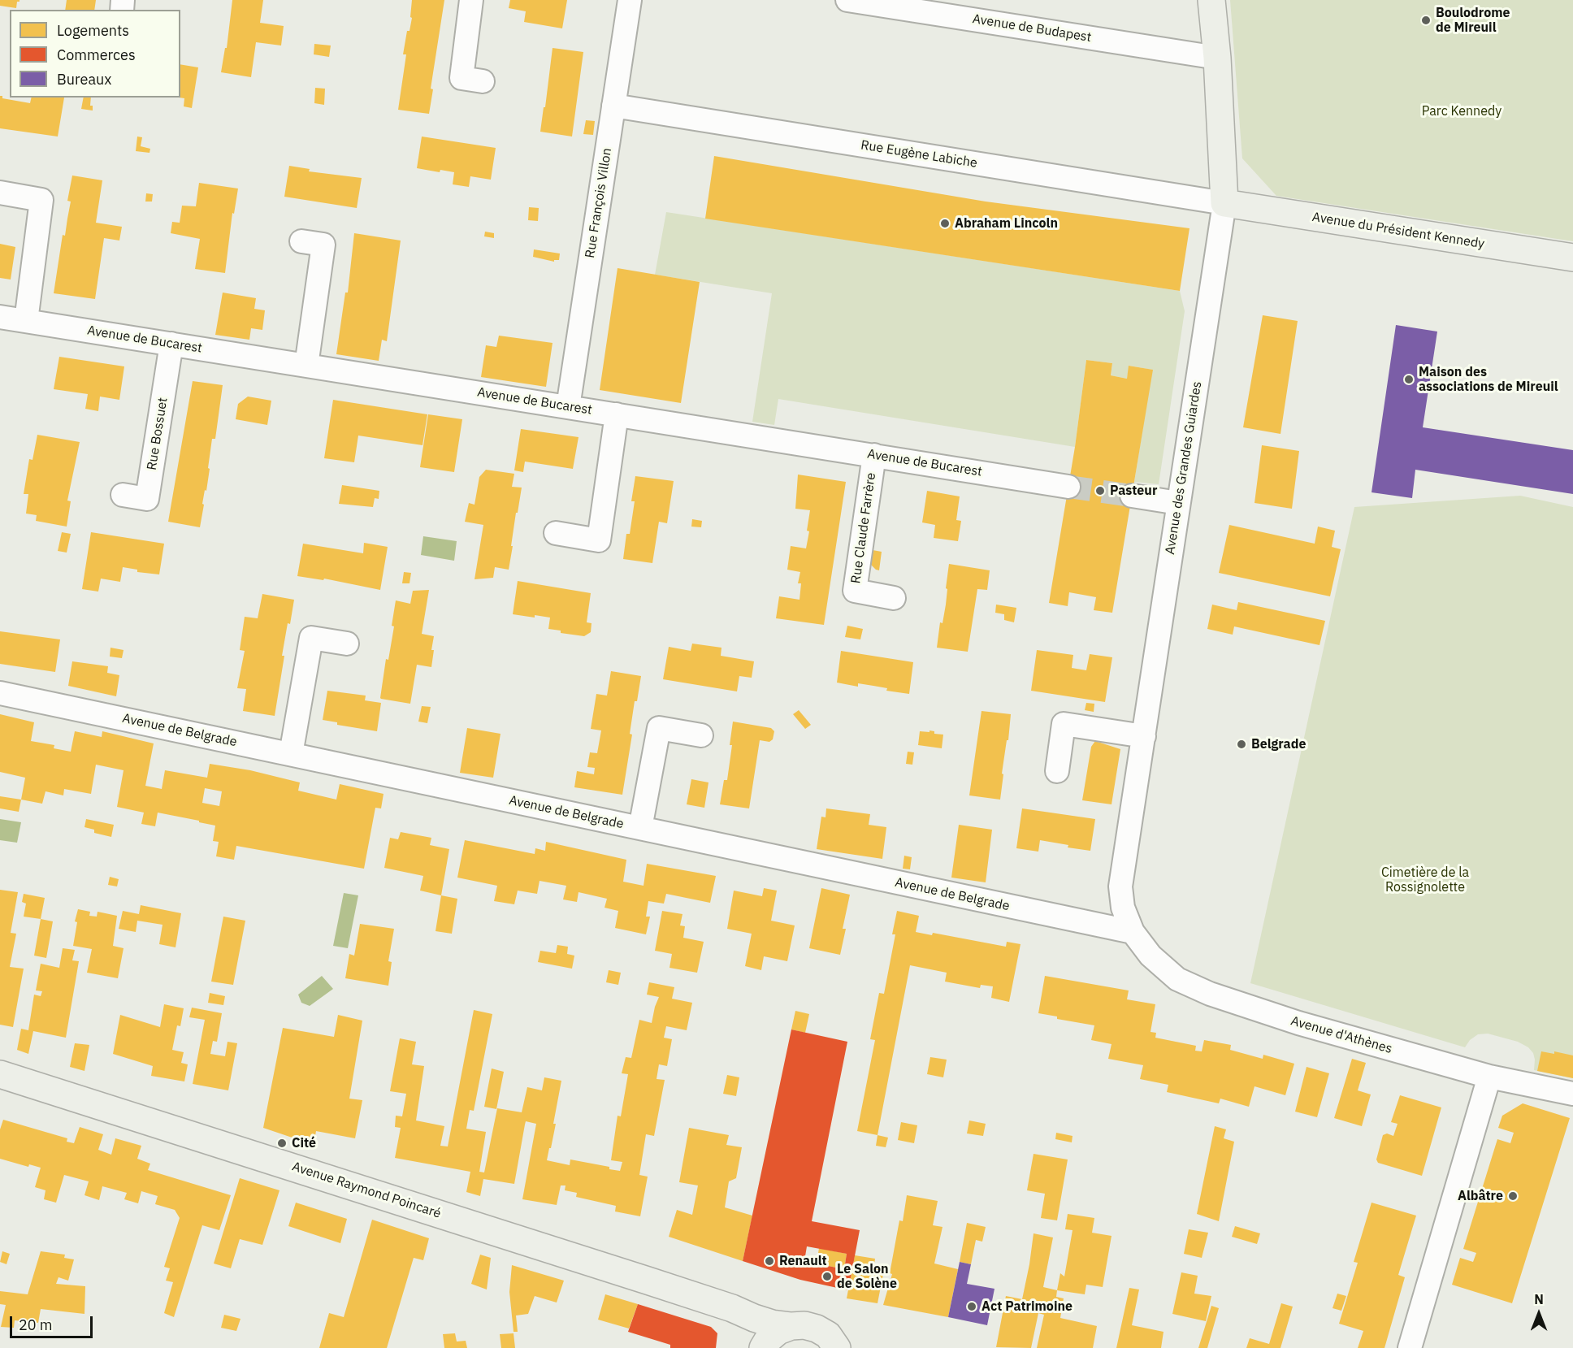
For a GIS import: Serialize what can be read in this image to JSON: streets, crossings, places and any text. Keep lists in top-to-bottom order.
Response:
{
  "streets": {
    "main road": ["Avenue du Président Kennedy", "Avenue des Grandes Guiardes", "Avenue Raymond Poincaré"],
    "street": [
      "Avenue de Budapest",
      "Rue Eugène Labiche",
      "Rue François Villon",
      "Avenue de Bucarest",
      "Rue Bossuet",
      "Rue Claude Farrère",
      "Avenue de Belgrade",
      "Avenue d'Athènes"
    ]
  },
  "crossings": [
    ["Avenue de Budapest", "Avenue des Grandes Guiardes"],
    ["Rue Eugène Labiche", "Rue François Villon"],
    ["Rue Eugène Labiche", "Avenue du Président Kennedy"],
    ["Rue Eugène Labiche", "Avenue des Grandes Guiardes"],
    ["Rue François Villon", "Avenue de Bucarest"],
    ["Avenue du Président Kennedy", "Avenue des Grandes Guiardes"],
    ["Avenue de Bucarest", "Rue Bossuet"],
    ["Avenue de Bucarest", "Rue Claude Farrère"],
    ["Avenue des Grandes Guiardes", "Avenue de Belgrade"],
    ["Avenue des Grandes Guiardes", "Avenue d'Athènes"],
    ["Avenue de Belgrade", "Avenue d'Athènes"]
  ],
  "parks": ["Parc Kennedy", "Cimetière de la Rossignolette"],
  "places": [
    "Boulodrome de Mireuil",
    "Abraham Lincoln",
    "Maison des associations de Mireuil",
    "Pasteur",
    "Belgrade",
    "Cité",
    "Albâtre",
    "Renault",
    "Le Salon de Solène",
    "Act Patrimoine"
  ],
  "legend": ["Logements", "Commerces", "Bureaux"],
  "scale_bar": "20 m",
  "north": "top"
}
